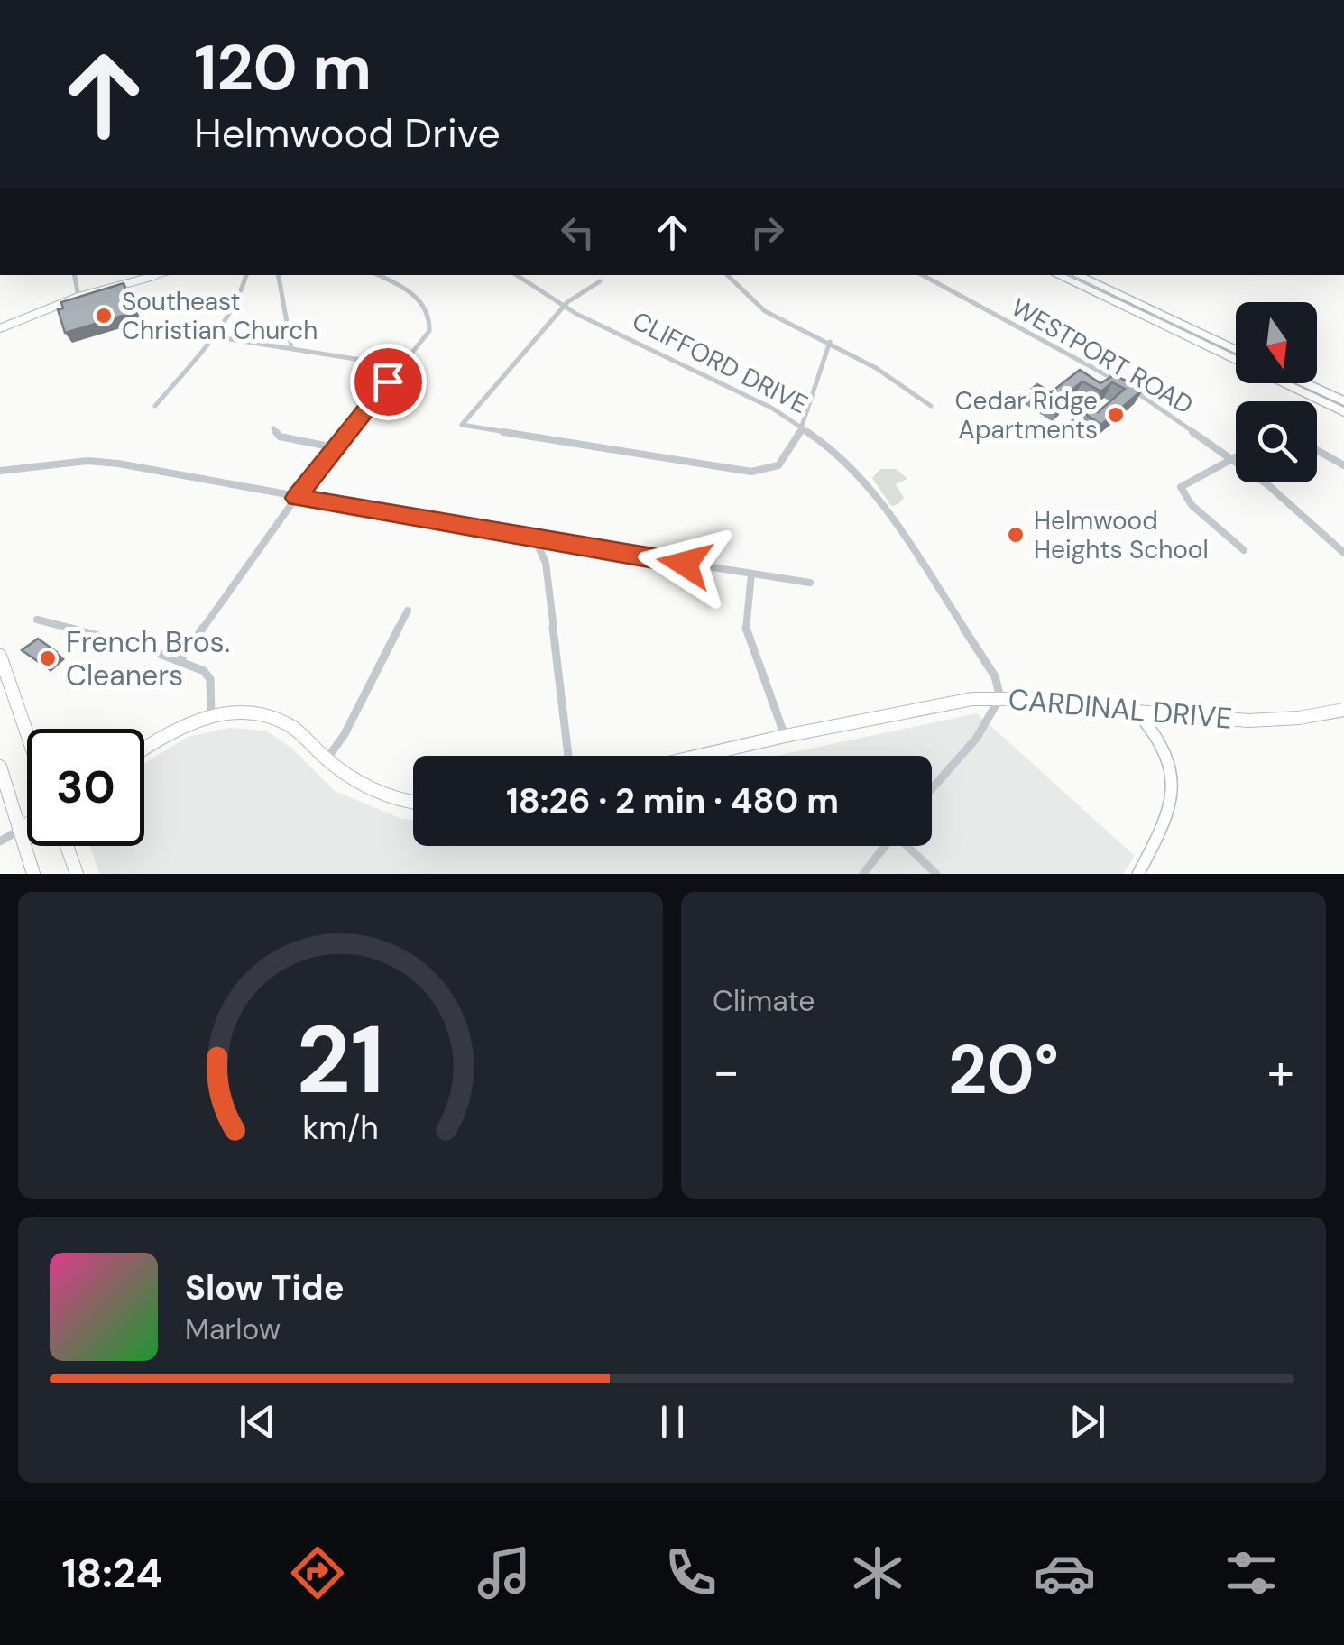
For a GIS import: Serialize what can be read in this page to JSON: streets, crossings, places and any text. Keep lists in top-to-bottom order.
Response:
{
  "streets": {
    "main road": ["CARDINAL DRIVE"],
    "street": ["WESTPORT ROAD", "CLIFFORD DRIVE"]
  },
  "crossings": [
    ["CLIFFORD DRIVE", "CARDINAL DRIVE"]
  ],
  "places": [
    "Southeast Christian Church",
    "Cedar Ridge Apartments",
    "Helmwood Heights School",
    "French Bros. Cleaners"
  ],
  "north": "bottom",
  "page": {
    "turn": ["120 m", "Helmwood Drive"],
    "limit": "30",
    "trip": "18:26 · 2 min · 480 m",
    "tile": "Climate",
    "heat": ["−", "20°", "+"],
    "song": ["Slow Tide", "Marlow"],
    "tabs": "18:24",
    "gauge": ["21", "km/h"]
  }
}
